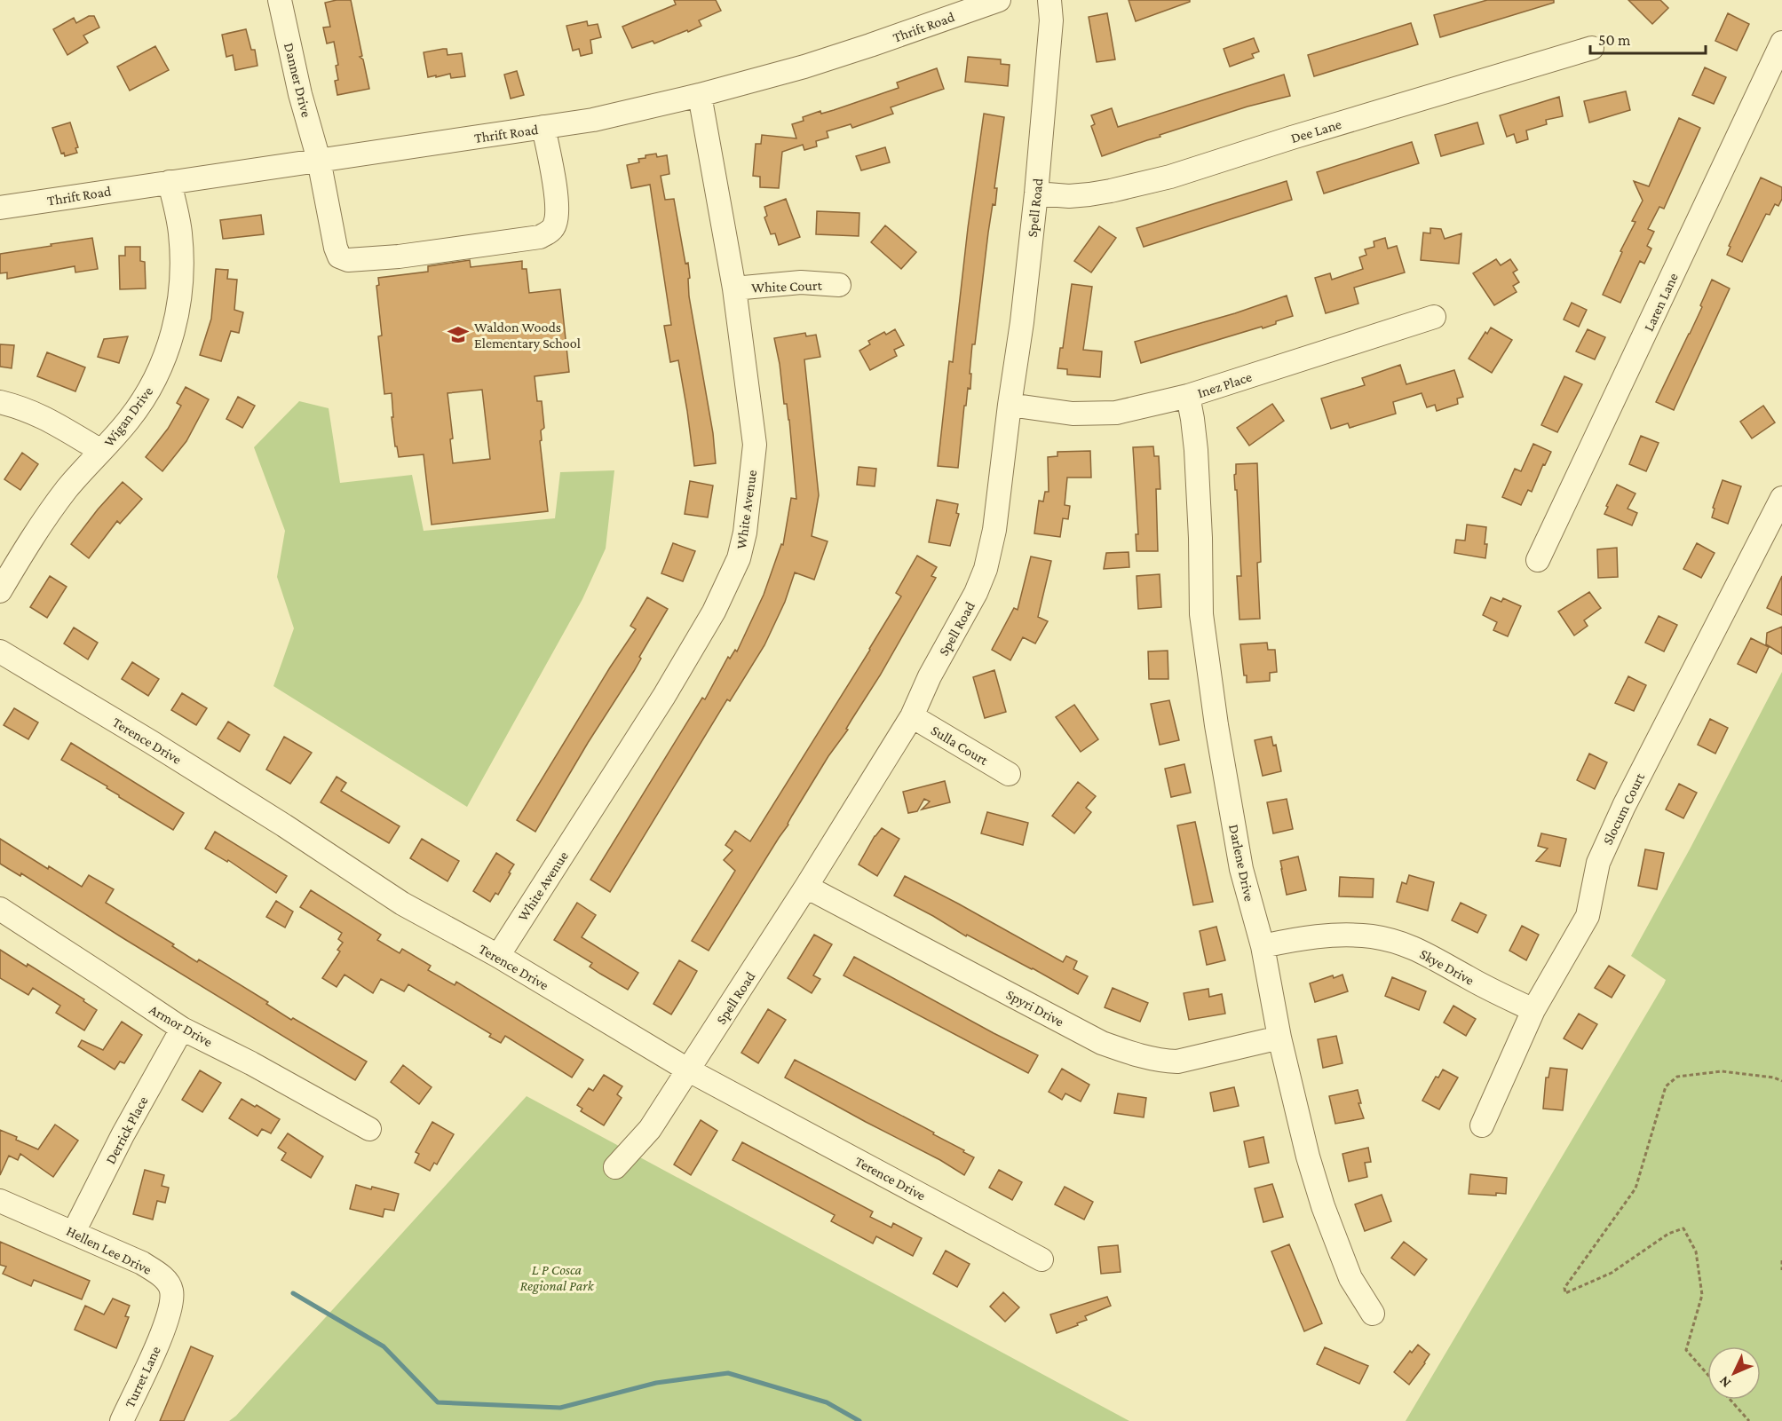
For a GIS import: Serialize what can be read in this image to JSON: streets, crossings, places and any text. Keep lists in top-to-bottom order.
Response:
{
  "streets": {
    "street": [
      "Thrift Road",
      "Danner Drive",
      "Dee Lane",
      "Spell Road",
      "White Court",
      "Laren Lane",
      "Inez Place",
      "Wigan Drive",
      "White Avenue",
      "Terence Drive",
      "Sulla Court",
      "Slocum Court",
      "Darlene Drive",
      "Skye Drive",
      "Spyri Drive",
      "Armor Drive",
      "Derrick Place",
      "Hellen Lee Drive",
      "Turret Lane"
    ]
  },
  "crossings": [
    ["Thrift Road", "Danner Drive"],
    ["Thrift Road", "Wigan Drive"],
    ["Thrift Road", "White Avenue"],
    ["Dee Lane", "Spell Road"],
    ["Spell Road", "Inez Place"],
    ["Spell Road", "Terence Drive"],
    ["Spell Road", "Sulla Court"],
    ["Spell Road", "Spyri Drive"],
    ["White Court", "White Avenue"],
    ["Inez Place", "Darlene Drive"],
    ["White Avenue", "Terence Drive"],
    ["Slocum Court", "Skye Drive"],
    ["Darlene Drive", "Skye Drive"],
    ["Darlene Drive", "Spyri Drive"],
    ["Armor Drive", "Derrick Place"],
    ["Derrick Place", "Hellen Lee Drive"],
    ["Hellen Lee Drive", "Turret Lane"]
  ],
  "parks": ["L P Cosca Regional Park"],
  "places": {
    "school or university": ["Waldon Woods Elementary School"]
  },
  "scale_bar": "50 m",
  "north": "bottom left"
}
